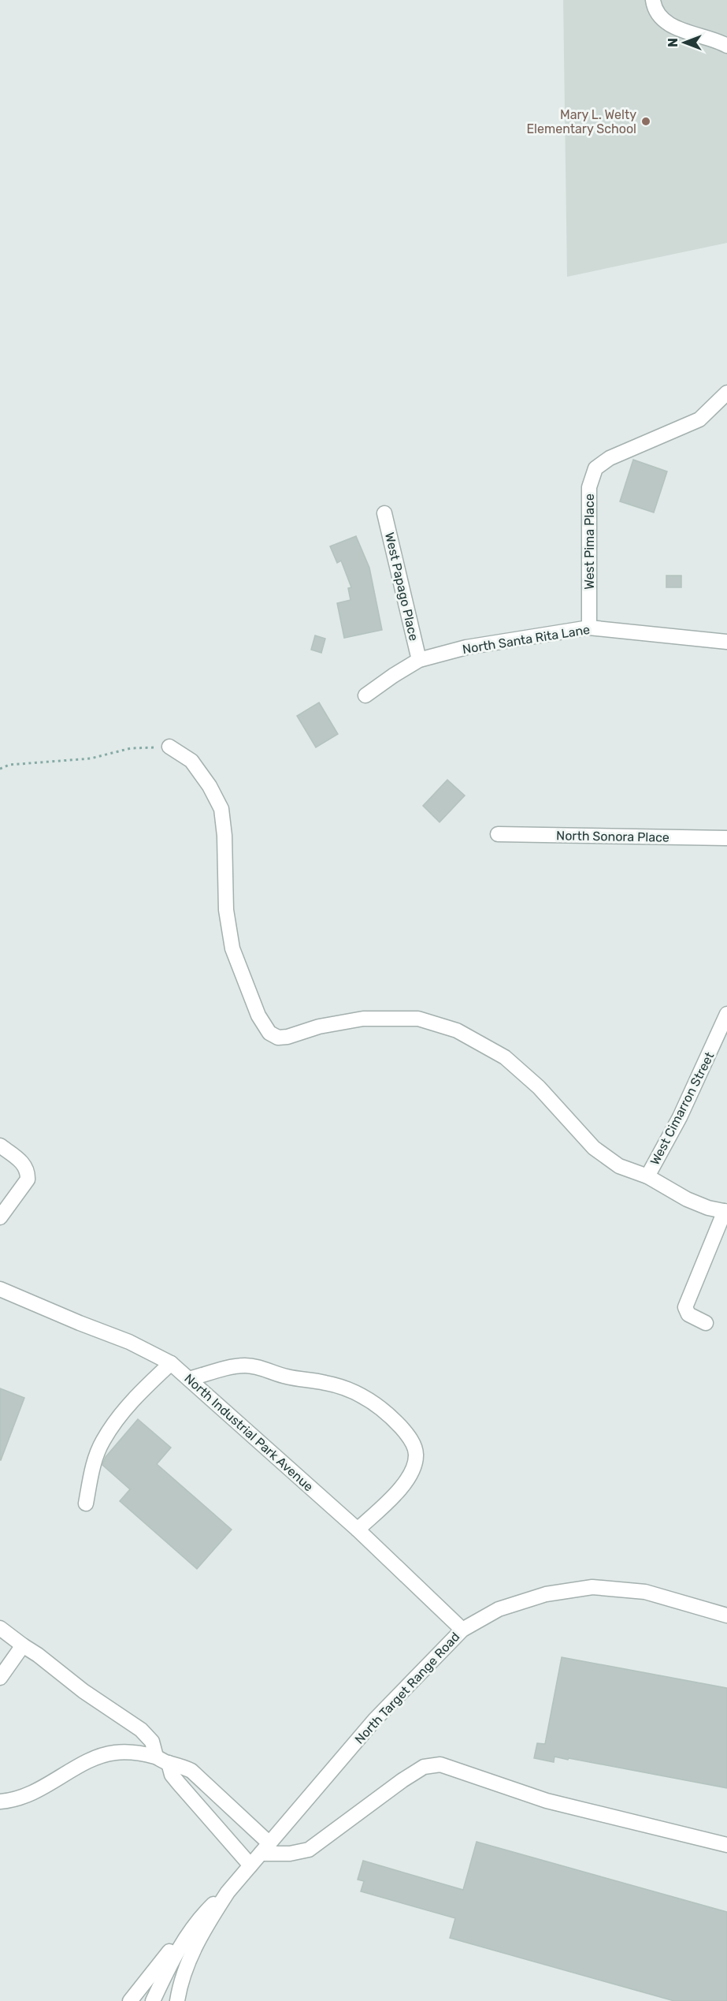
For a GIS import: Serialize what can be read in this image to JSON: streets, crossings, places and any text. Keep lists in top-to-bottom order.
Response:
{
  "streets": {
    "street": [
      "West Pima Place",
      "West Papago Place",
      "North Santa Rita Lane",
      "North Sonora Place",
      "West Cimarron Street",
      "North Industrial Park Avenue",
      "North Target Range Road"
    ]
  },
  "crossings": [
    ["West Pima Place", "North Santa Rita Lane"],
    ["West Papago Place", "North Santa Rita Lane"],
    ["North Industrial Park Avenue", "North Target Range Road"]
  ],
  "places": ["Mary L. Welty Elementary School"],
  "north": "left"
}
